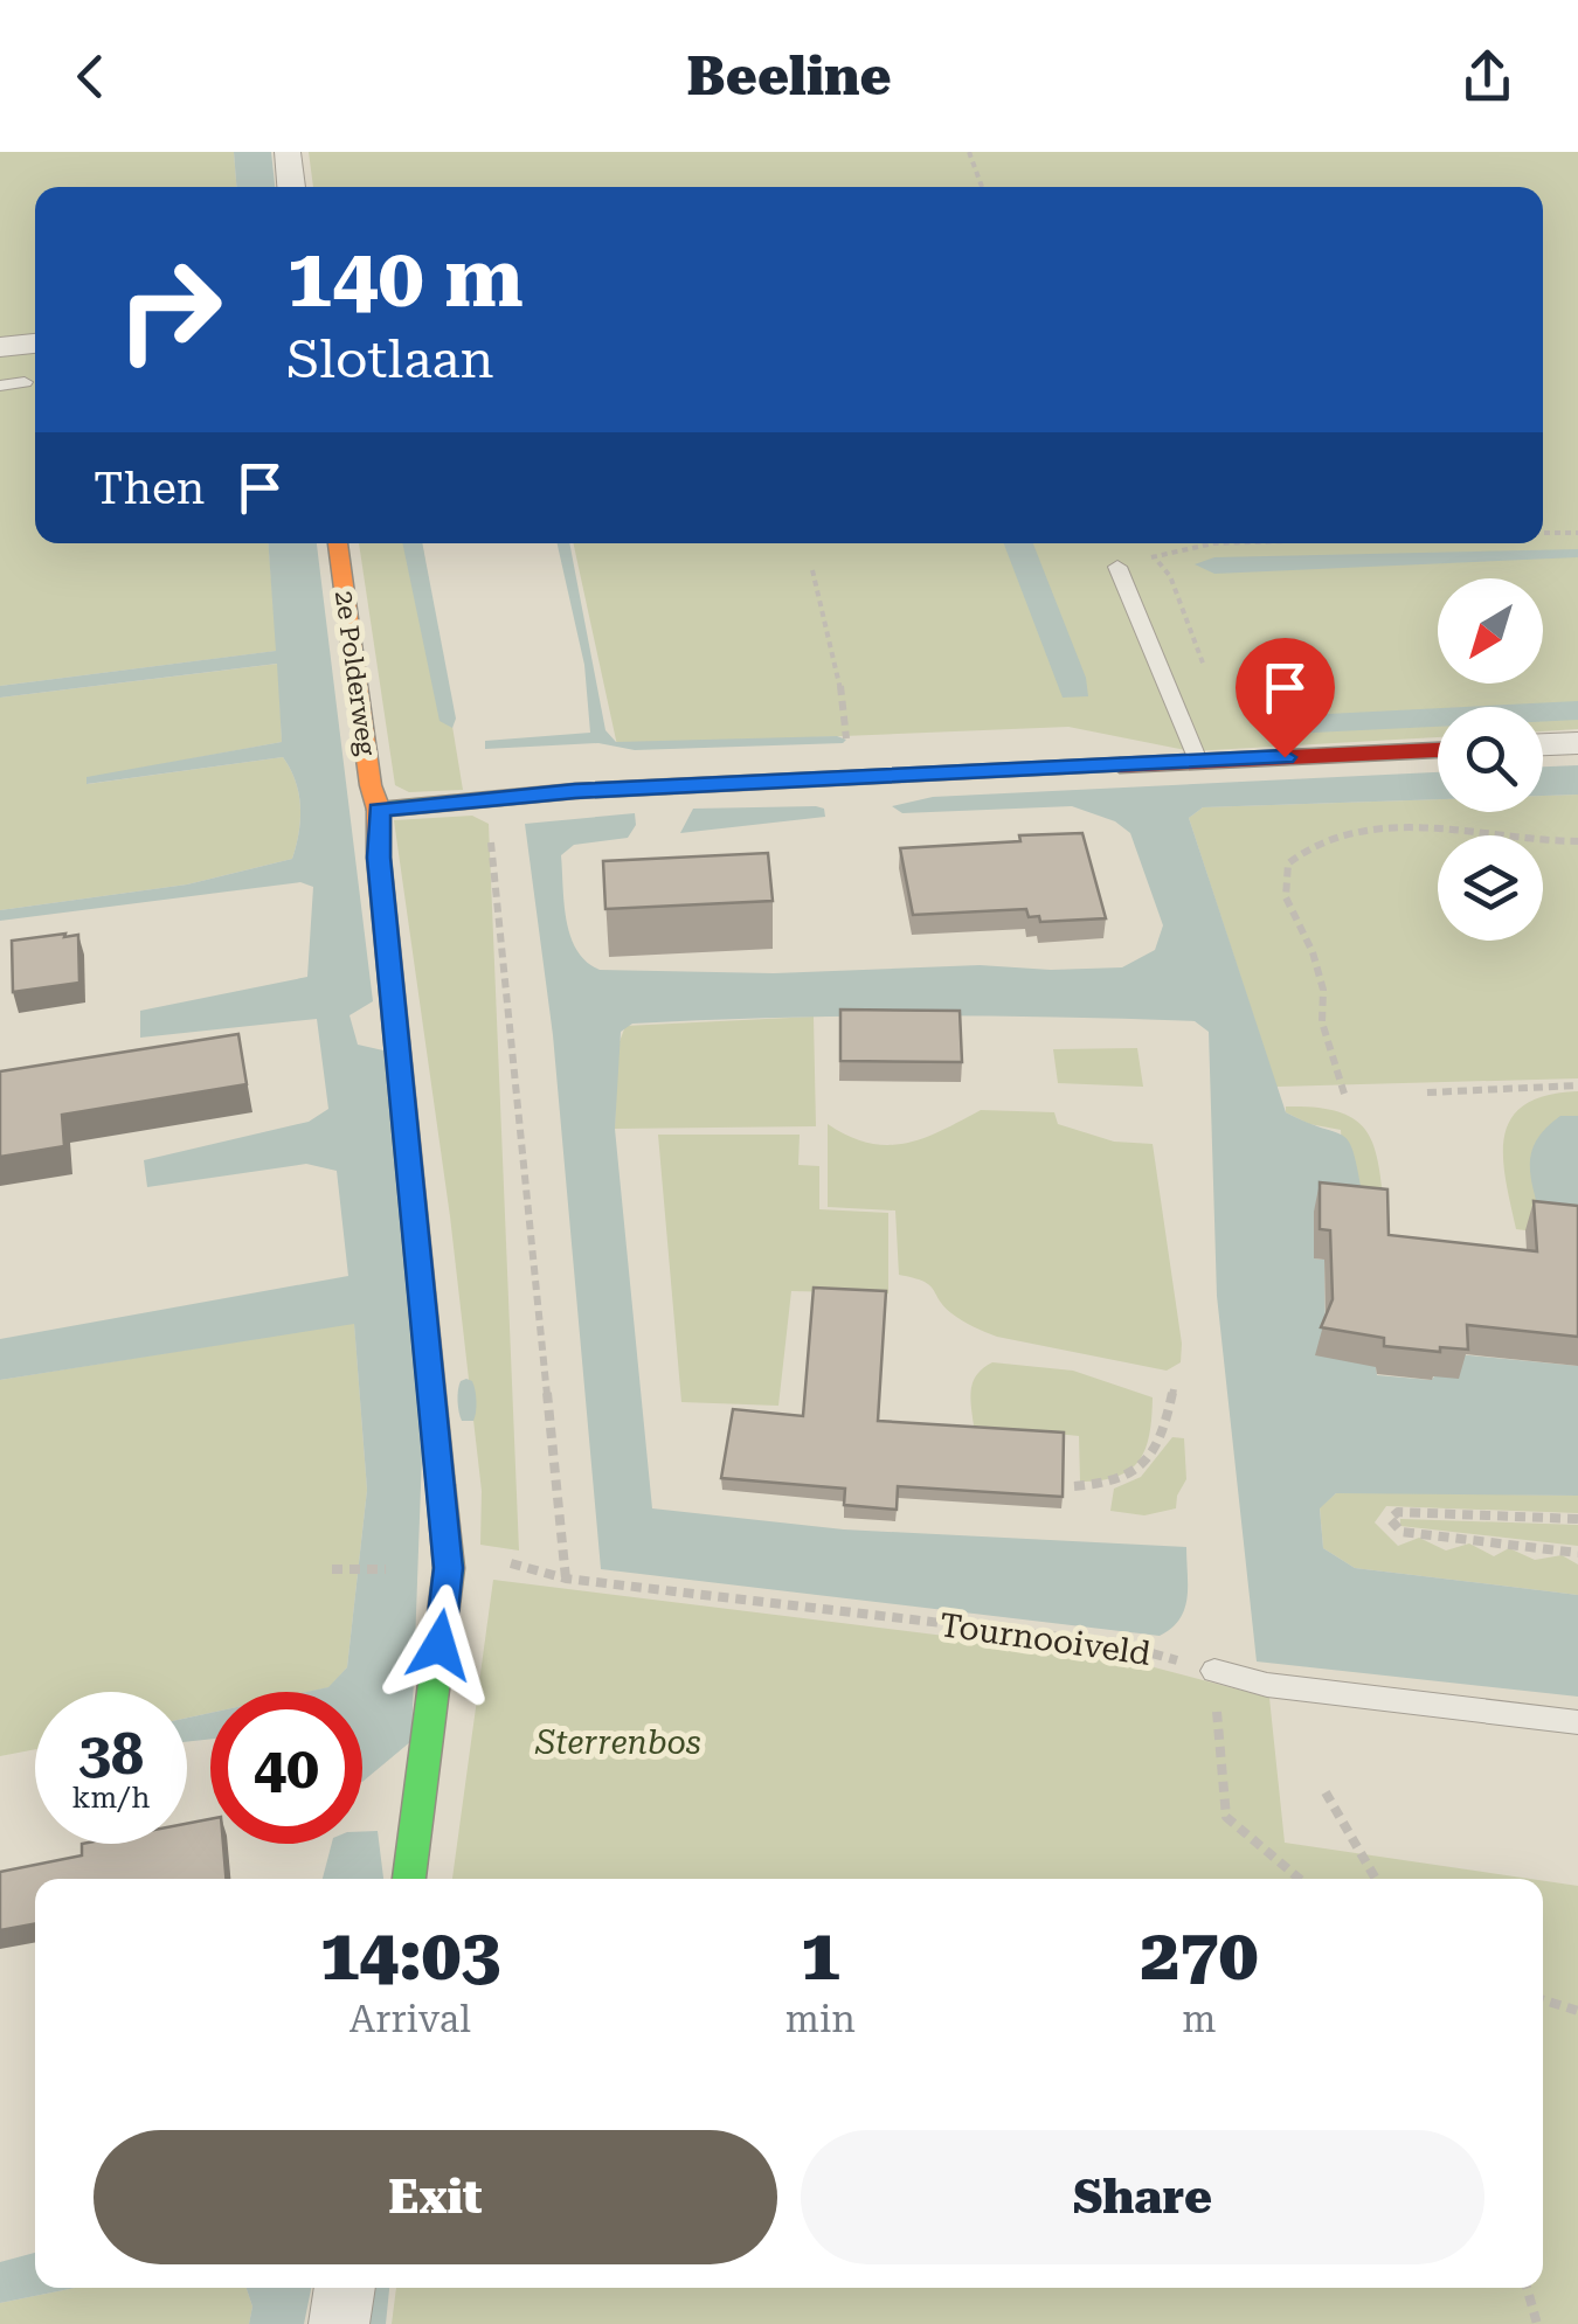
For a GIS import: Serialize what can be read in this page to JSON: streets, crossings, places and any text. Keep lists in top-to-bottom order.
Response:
{
  "streets": {
    "street": ["2e Polderweg"],
    "path": ["Tournooiveld"]
  },
  "parks": ["Sterrenbos"],
  "north": "bottom left",
  "page": {
    "header": "Beeline",
    "turn": ["140 m", "Slotlaan"],
    "then": "Then",
    "speed": "38 km/h",
    "limit": "40",
    "eta": [
      "14:03",
      "Arrival",
      "1",
      "min",
      "270",
      "m"
    ],
    "buttons": ["Exit", "Share"]
  }
}
